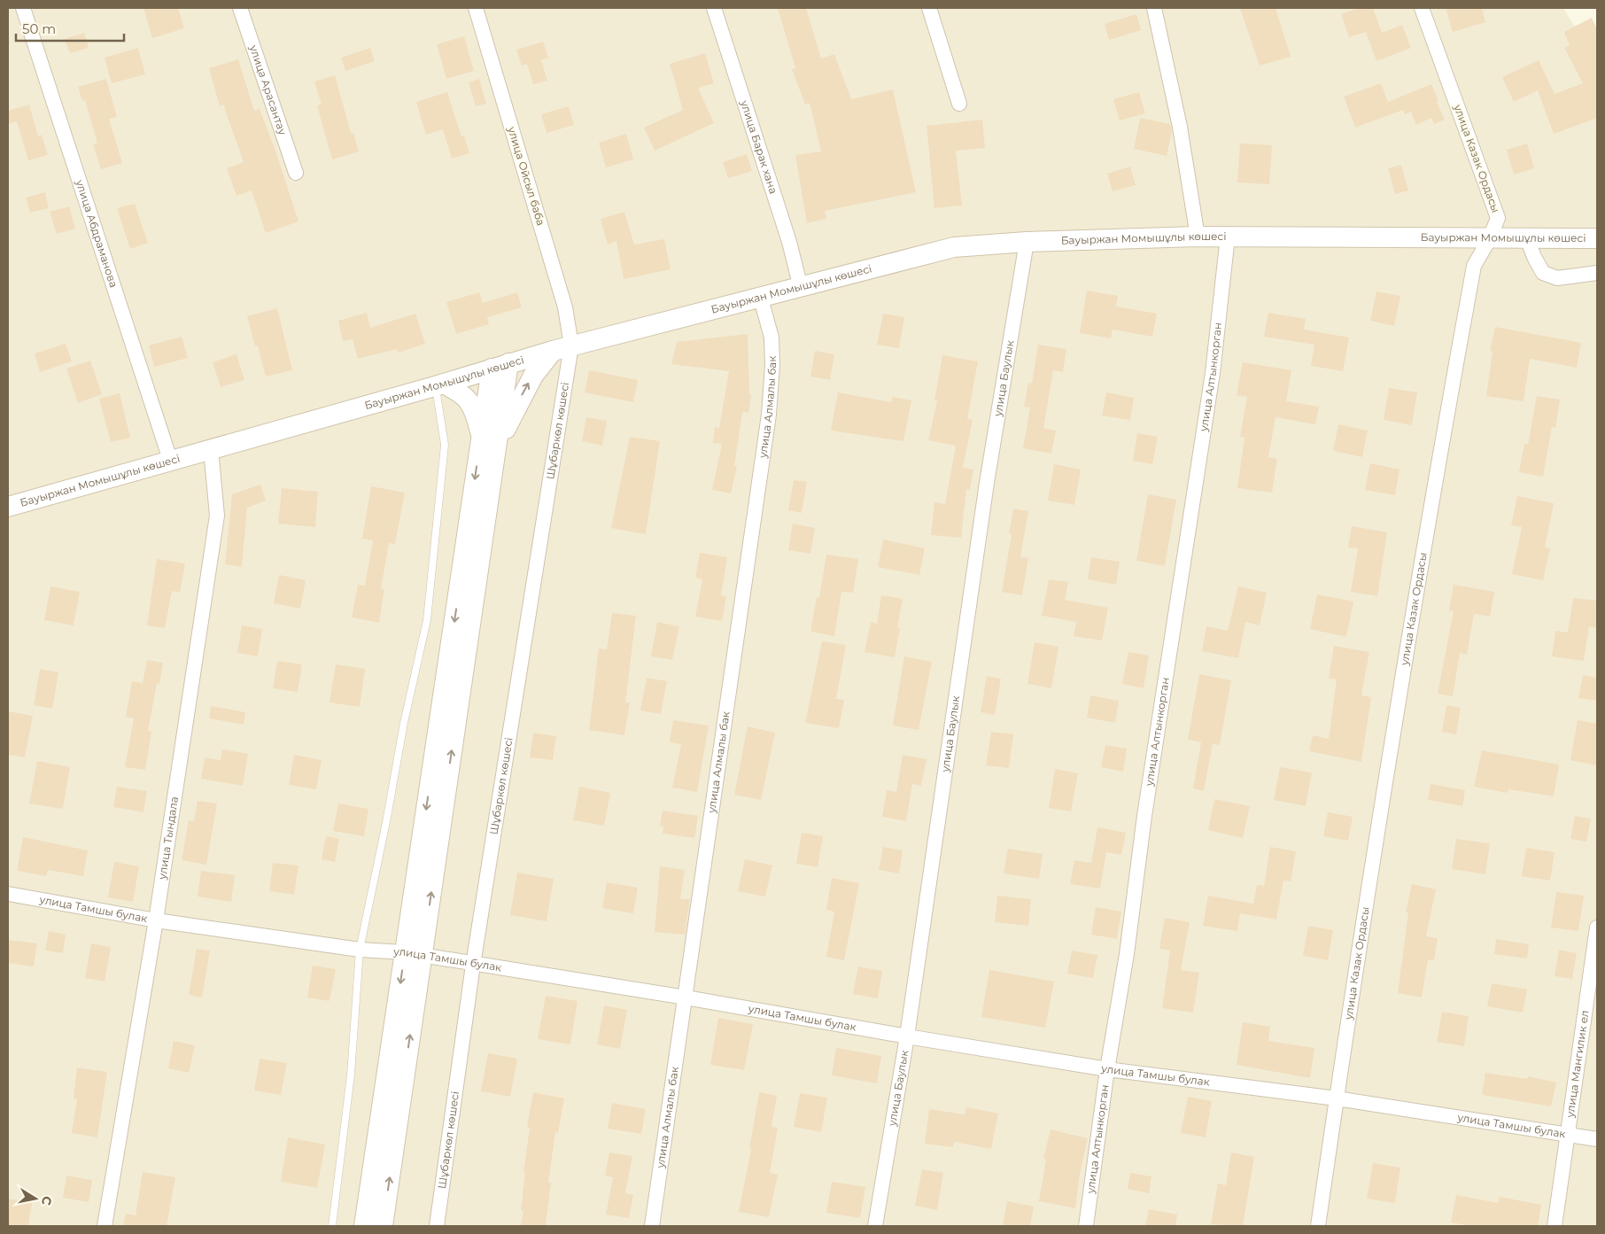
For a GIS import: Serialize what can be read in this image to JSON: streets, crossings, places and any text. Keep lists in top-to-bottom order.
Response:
{
  "streets": {
    "street": [
      "улица Арасантау",
      "улица Барак хана",
      "улица Казак Ордасы",
      "улица Ойсыл баба",
      "улица Абдраманова",
      "Бауыржан Момышұлы көшесі",
      "улица Алтынкорган",
      "улица Баулык",
      "улица Алмалы бак",
      "Шұбаркөл көшесі",
      "улица Тындала",
      "улица Тамшы булак",
      "улица Мангилик ел"
    ]
  },
  "crossings": [
    ["улица Барак хана", "Бауыржан Момышұлы көшесі"],
    ["улица Казак Ордасы", "Бауыржан Момышұлы көшесі"],
    ["улица Казак Ордасы", "улица Тамшы булак"],
    ["улица Ойсыл баба", "Бауыржан Момышұлы көшесі"],
    ["улица Ойсыл баба", "Шұбаркөл көшесі"],
    ["улица Абдраманова", "Бауыржан Момышұлы көшесі"],
    ["Бауыржан Момышұлы көшесі", "улица Алтынкорган"],
    ["Бауыржан Момышұлы көшесі", "улица Баулык"],
    ["Бауыржан Момышұлы көшесі", "улица Алмалы бак"],
    ["Бауыржан Момышұлы көшесі", "Шұбаркөл көшесі"],
    ["Бауыржан Момышұлы көшесі", "улица Тындала"],
    ["улица Алтынкорган", "улица Тамшы булак"],
    ["улица Баулык", "улица Тамшы булак"],
    ["улица Алмалы бак", "улица Тамшы булак"],
    ["Шұбаркөл көшесі", "улица Тамшы булак"],
    ["улица Тындала", "улица Тамшы булак"],
    ["улица Тамшы булак", "улица Мангилик ел"]
  ],
  "scale_bar": "50 m",
  "north": "right"
}
